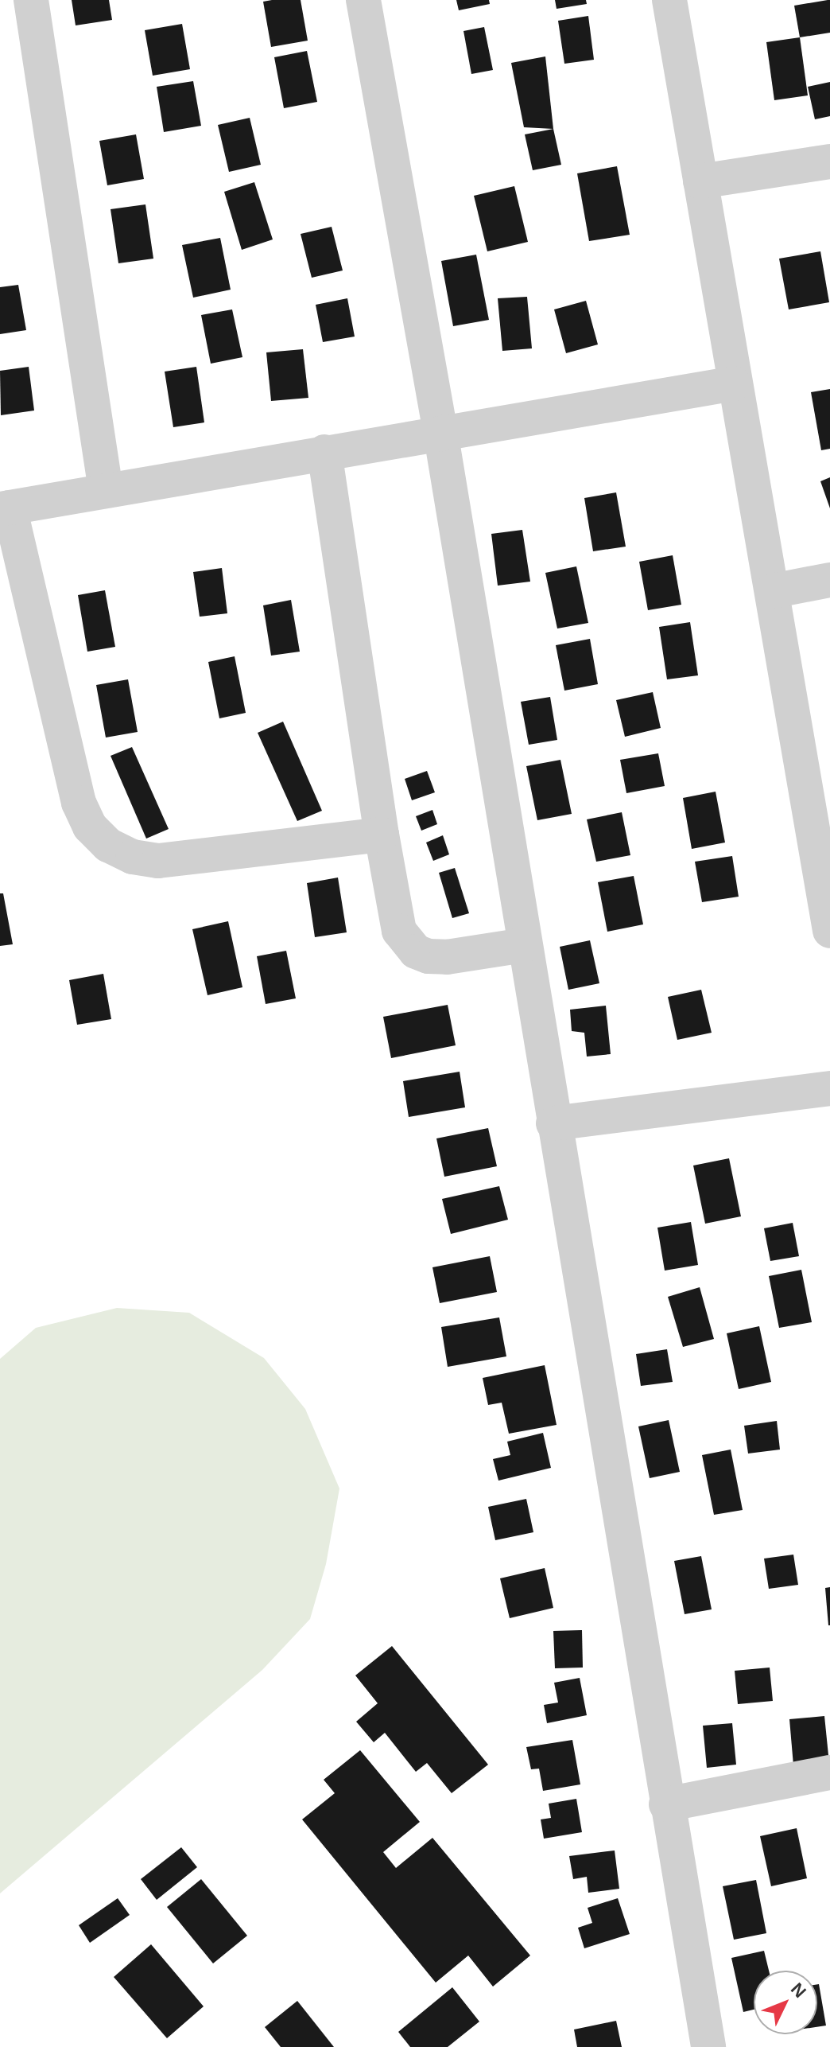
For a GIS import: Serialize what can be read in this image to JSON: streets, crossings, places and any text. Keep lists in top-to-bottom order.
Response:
{
  "north": "top right"
}
